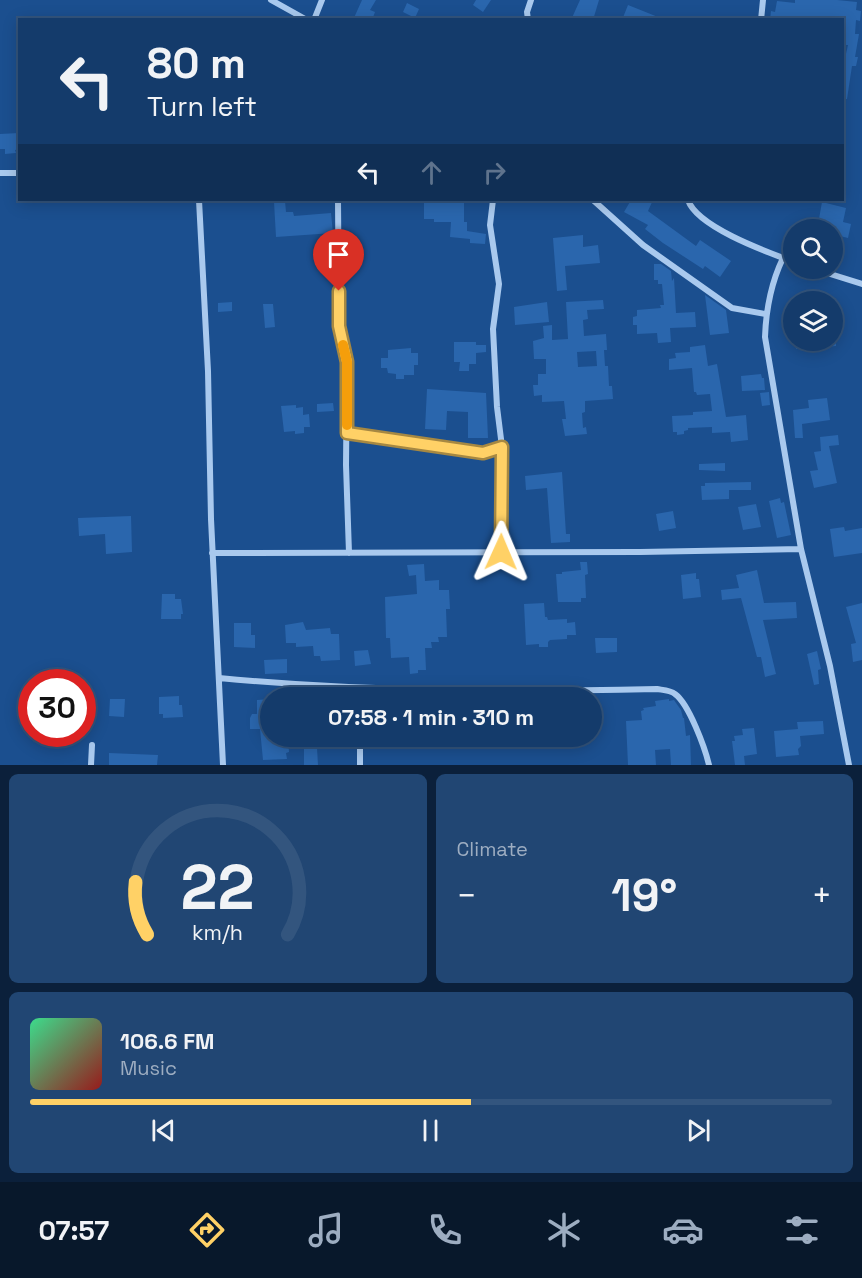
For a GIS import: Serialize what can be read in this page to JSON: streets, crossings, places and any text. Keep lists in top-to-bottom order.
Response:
{
  "page": {
    "turn": ["80 m", "Turn left"],
    "limit": "30",
    "trip": "07:58 · 1 min · 310 m",
    "tile": "Climate",
    "heat": ["−", "19°", "+"],
    "song": ["106.6 FM", "Music"],
    "tabs": "07:57",
    "gauge": ["22", "km/h"]
  }
}
